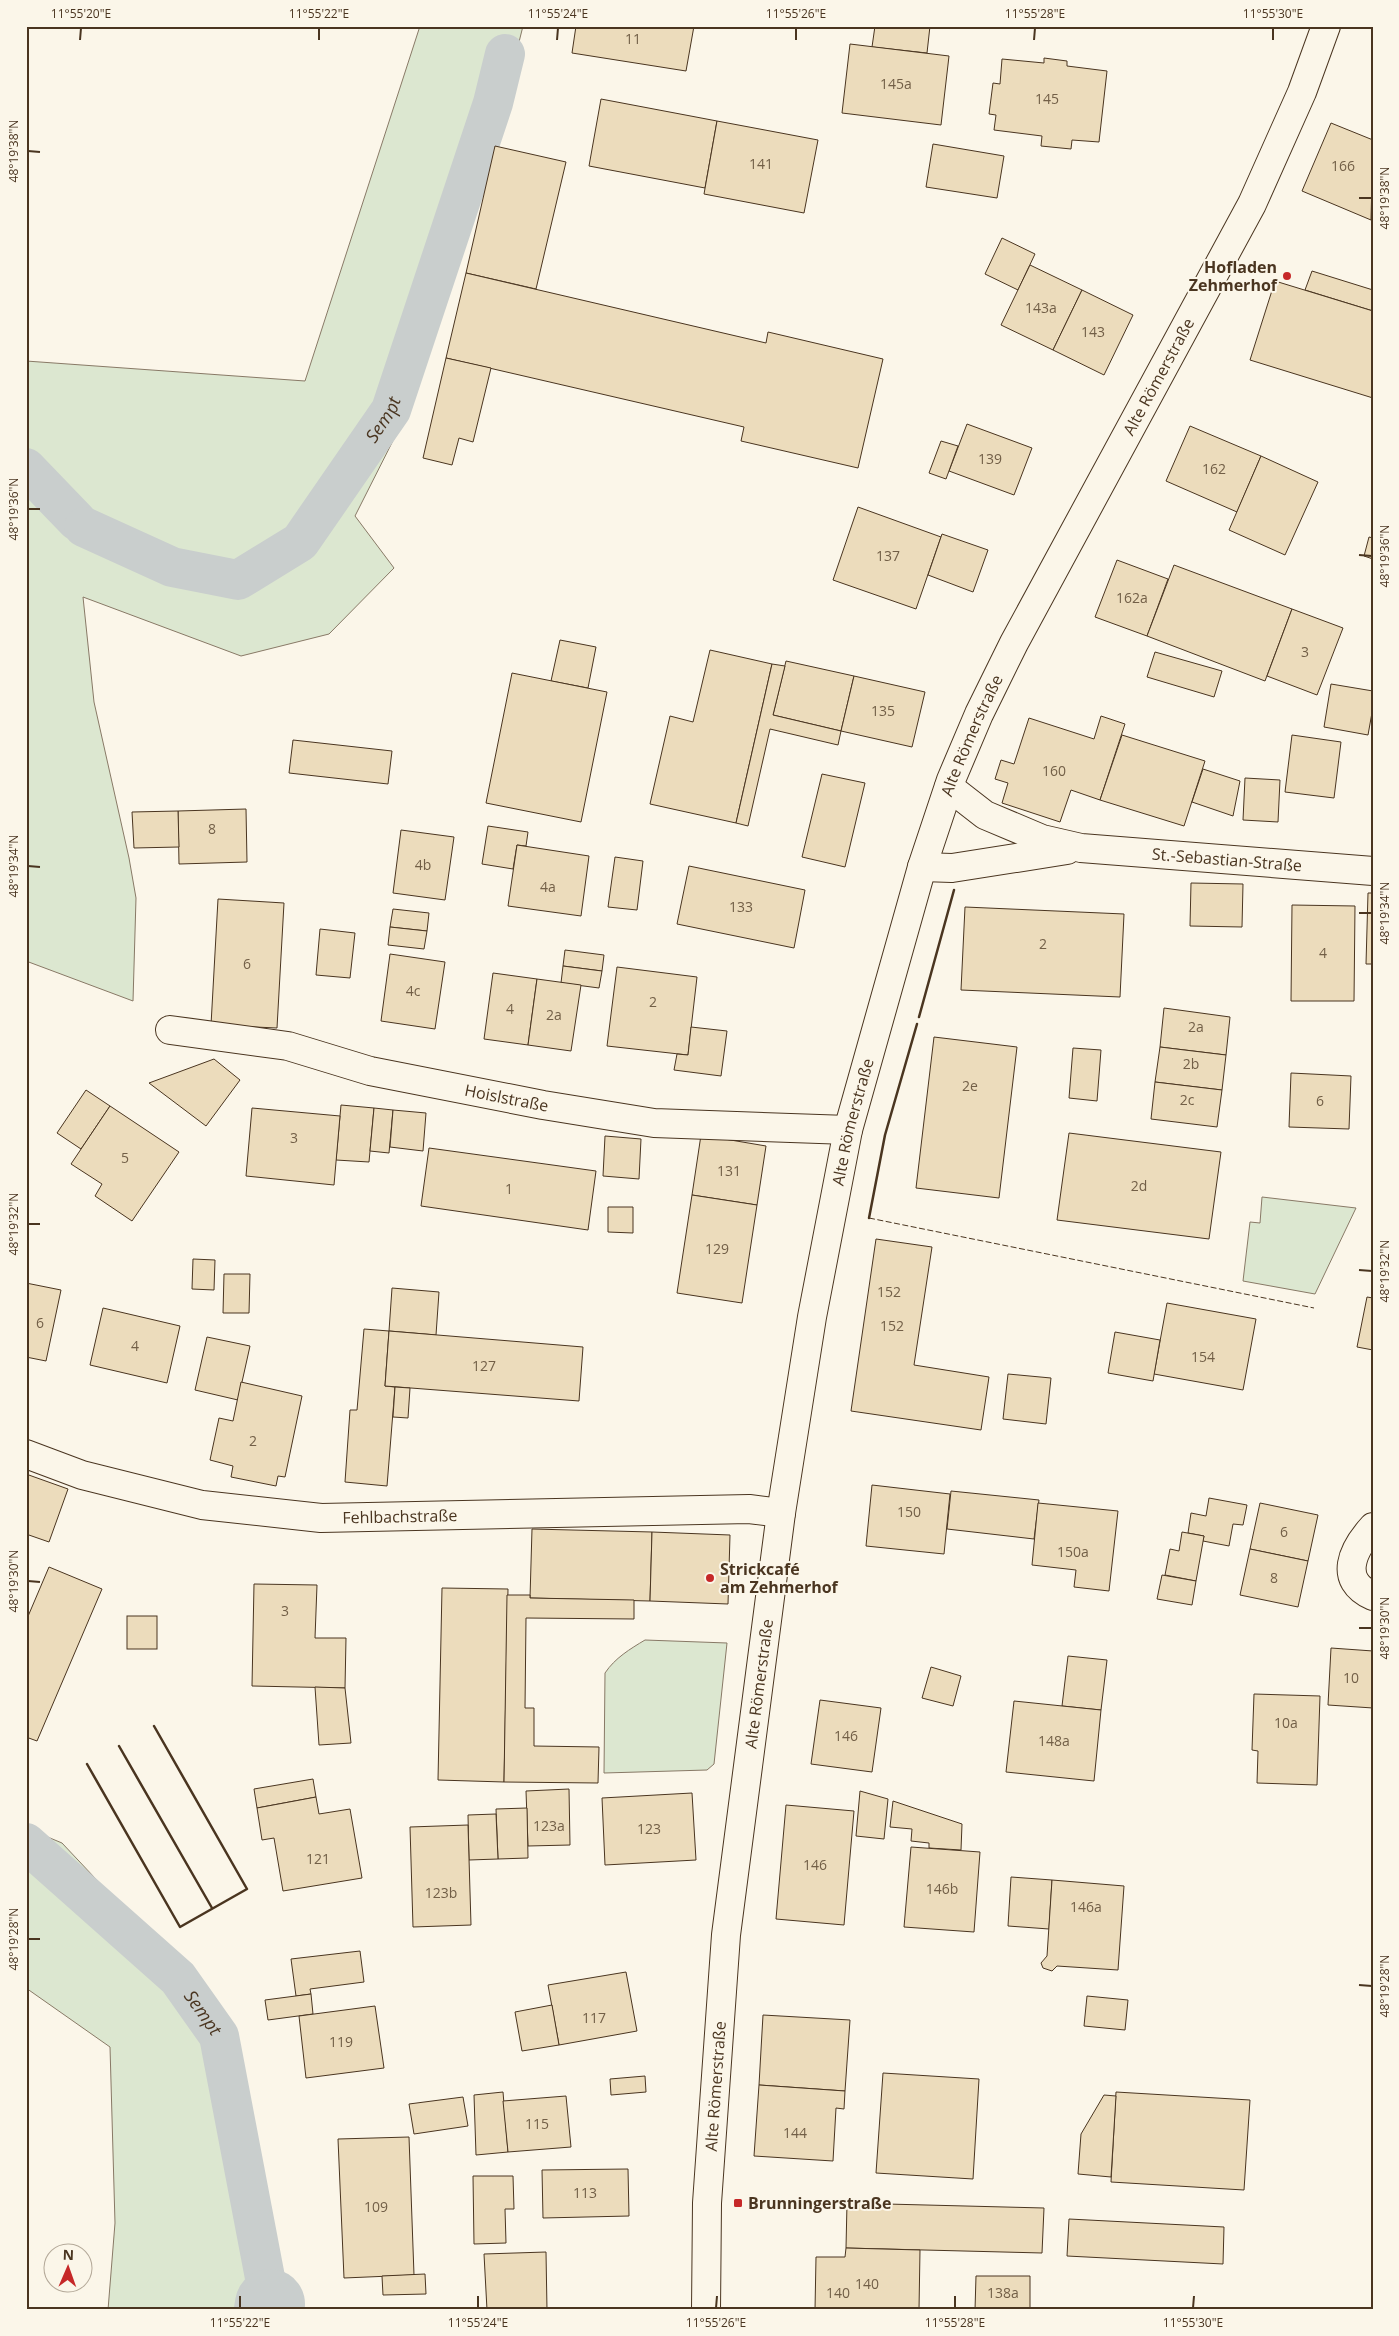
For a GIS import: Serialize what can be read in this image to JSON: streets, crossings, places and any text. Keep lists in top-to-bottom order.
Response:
{
  "streets": {
    "main road": [
      "Alte Römerstraße",
      "St.-Sebastian-Straße",
      "Hoislstraße",
      "Fehlbachstraße"
    ]
  },
  "crossings": [
    ["Alte Römerstraße", "St.-Sebastian-Straße"],
    ["Alte Römerstraße", "Hoislstraße"],
    ["Alte Römerstraße", "Fehlbachstraße"]
  ],
  "water": ["Sempt"],
  "places": {
    "other": ["Hofladen Zehmerhof", "Strickcafé am Zehmerhof"],
    "transit": ["Brunningerstraße"]
  },
  "house_numbers": [
    "11",
    "145a",
    "145",
    "141",
    "166",
    "143a",
    "143",
    "139",
    "162",
    "137",
    "162a",
    "3",
    "135",
    "160",
    "8",
    "4b",
    "4a",
    "133",
    "2",
    "4",
    "6",
    "4c",
    "2",
    "4",
    "2a",
    "2a",
    "2b",
    "2e",
    "2c",
    "6",
    "3",
    "5",
    "131",
    "2d",
    "1",
    "129",
    "152",
    "6",
    "152",
    "4",
    "154",
    "127",
    "2",
    "150",
    "6",
    "150a",
    "8",
    "3",
    "10",
    "10a",
    "146",
    "148a",
    "123a",
    "123",
    "121",
    "146",
    "146b",
    "123b",
    "146a",
    "117",
    "119",
    "115",
    "144",
    "113",
    "109",
    "140",
    "140",
    "138a"
  ],
  "north": "top",
  "coordinates": [
    "11°55'20\"E",
    "11°55'22\"E",
    "11°55'24\"E",
    "11°55'26\"E",
    "11°55'28\"E",
    "11°55'30\"E",
    "48°19'38\"N",
    "48°19'36\"N",
    "48°19'34\"N",
    "48°19'32\"N",
    "48°19'30\"N",
    "48°19'28\"N"
  ]
}
